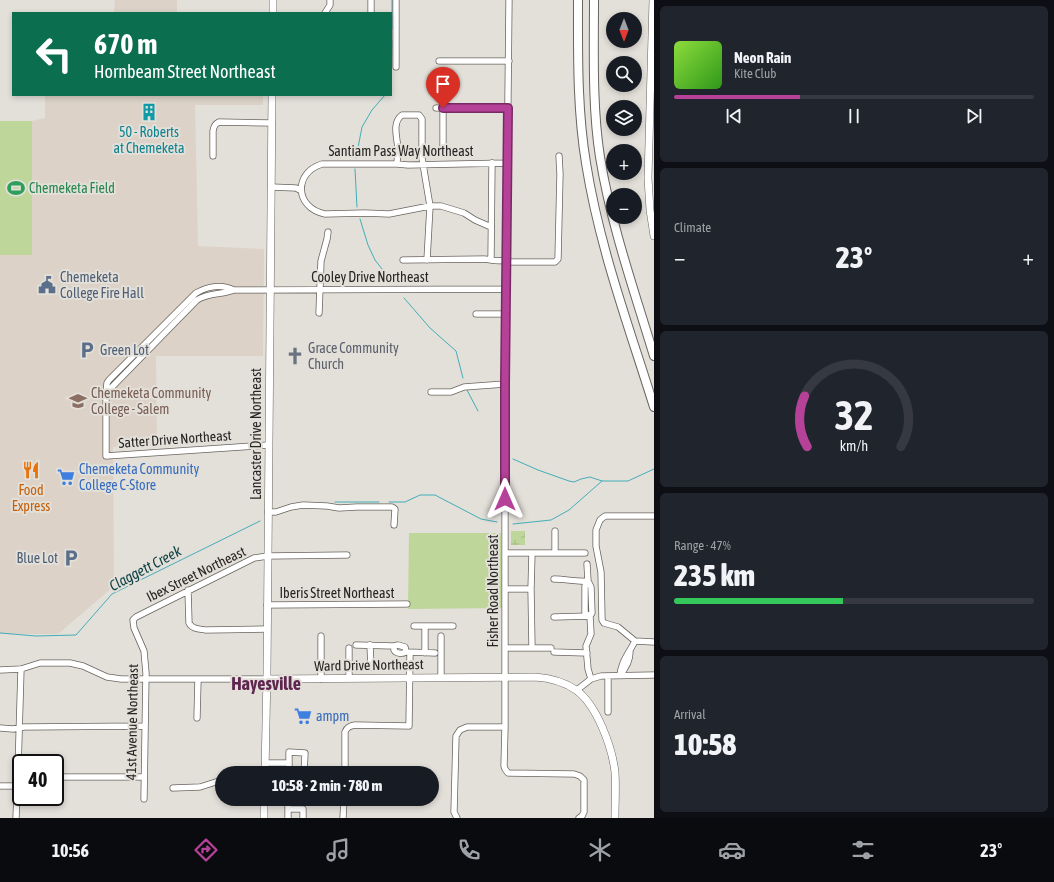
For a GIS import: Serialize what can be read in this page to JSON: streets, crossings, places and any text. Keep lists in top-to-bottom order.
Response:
{
  "streets": {
    "main road": ["Lancaster Drive Northeast", "Ward Drive Northeast"],
    "street": [
      "Santiam Pass Way Northeast",
      "Cooley Drive Northeast",
      "Satter Drive Northeast",
      "Ibex Street Northeast",
      "Fisher Road Northeast",
      "Iberis Street Northeast",
      "41st Avenue Northeast"
    ]
  },
  "crossings": [
    ["Santiam Pass Way Northeast", "Fisher Road Northeast"],
    ["Cooley Drive Northeast", "Lancaster Drive Northeast"],
    ["Cooley Drive Northeast", "Satter Drive Northeast"],
    ["Cooley Drive Northeast", "Fisher Road Northeast"],
    ["Lancaster Drive Northeast", "Satter Drive Northeast"],
    ["Lancaster Drive Northeast", "Ibex Street Northeast"],
    ["Lancaster Drive Northeast", "Iberis Street Northeast"],
    ["Lancaster Drive Northeast", "Ward Drive Northeast"],
    ["Ibex Street Northeast", "41st Avenue Northeast"],
    ["Fisher Road Northeast", "Ward Drive Northeast"],
    ["Ward Drive Northeast", "41st Avenue Northeast"]
  ],
  "districts": ["Hayesville"],
  "water": ["Claggett Creek"],
  "places": {
    "building": ["50 - Roberts at Chemeketa"],
    "sports": ["Chemeketa Field"],
    "public building": ["Chemeketa College Fire Hall"],
    "parking": ["Green Lot", "Blue Lot"],
    "church": ["Grace Community Church"],
    "school or university": ["Chemeketa Community College - Salem"],
    "restaurant": ["Food Express"],
    "supermarket": ["Chemeketa Community College C-Store", "ampm"]
  },
  "north": "bottom",
  "page": {
    "map_buttons": ["+", "−"],
    "turn": ["670 m", "Hornbeam Street Northeast"],
    "song": ["Neon Rain", "Kite Club"],
    "tile": [
      "Climate",
      ["Range · 47%", "235 km"],
      ["Arrival", "10:58"]
    ],
    "heat": ["−", "23°", "+"],
    "limit": "40",
    "trip": "10:58 · 2 min · 780 m",
    "tabs": ["10:56", "23°"],
    "gauge": ["32", "km/h"]
  }
}
